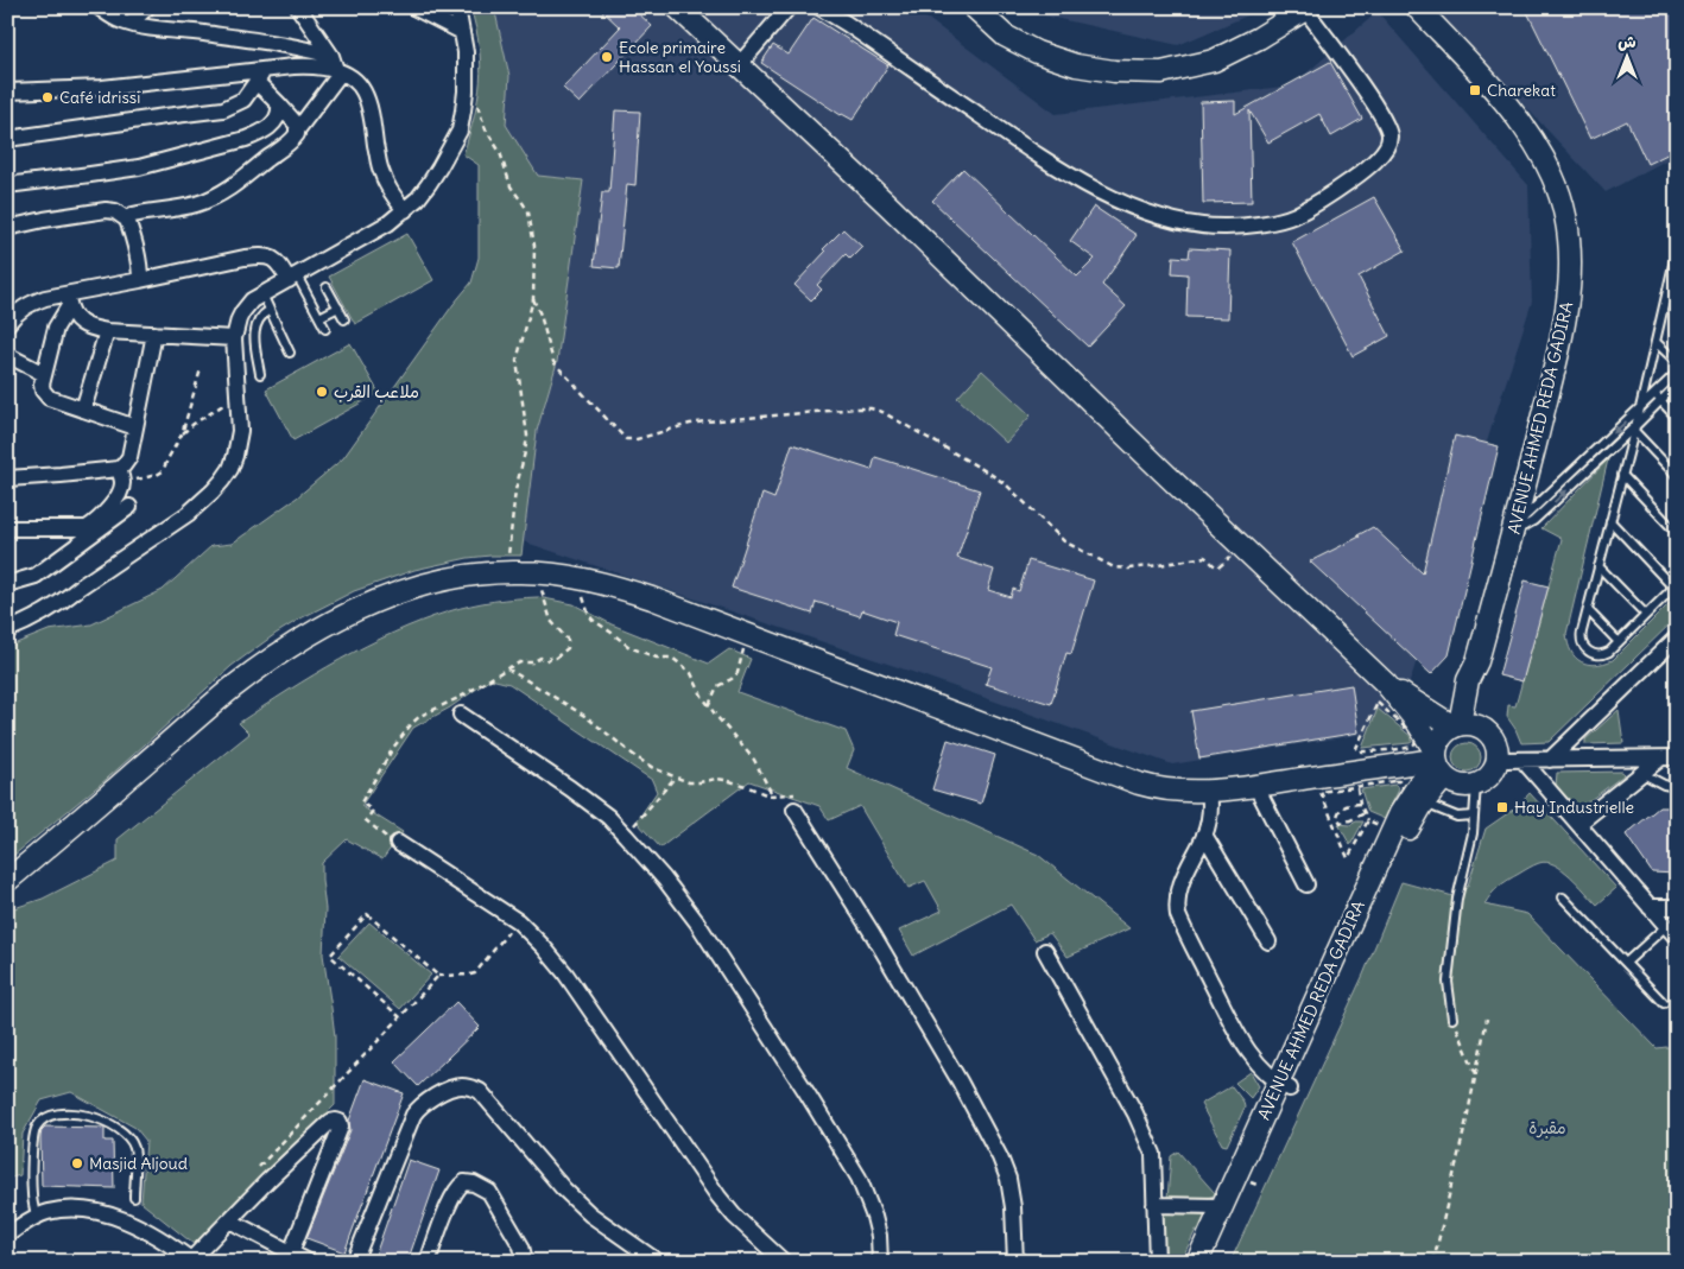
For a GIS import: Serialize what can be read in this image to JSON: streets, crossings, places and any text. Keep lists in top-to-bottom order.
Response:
{
  "streets": {
    "street": ["AVENUE AHMED REDA GADIRA"]
  },
  "parks": ["مقبرة"],
  "places": {
    "other": [
      "Ecole primaire Hassan el Youssi",
      "Café idrissi",
      "ملاعب القرب",
      "Masjid Aljoud"
    ],
    "transit": ["Charekat", "Hay Industrielle"]
  },
  "north": "top"
}
